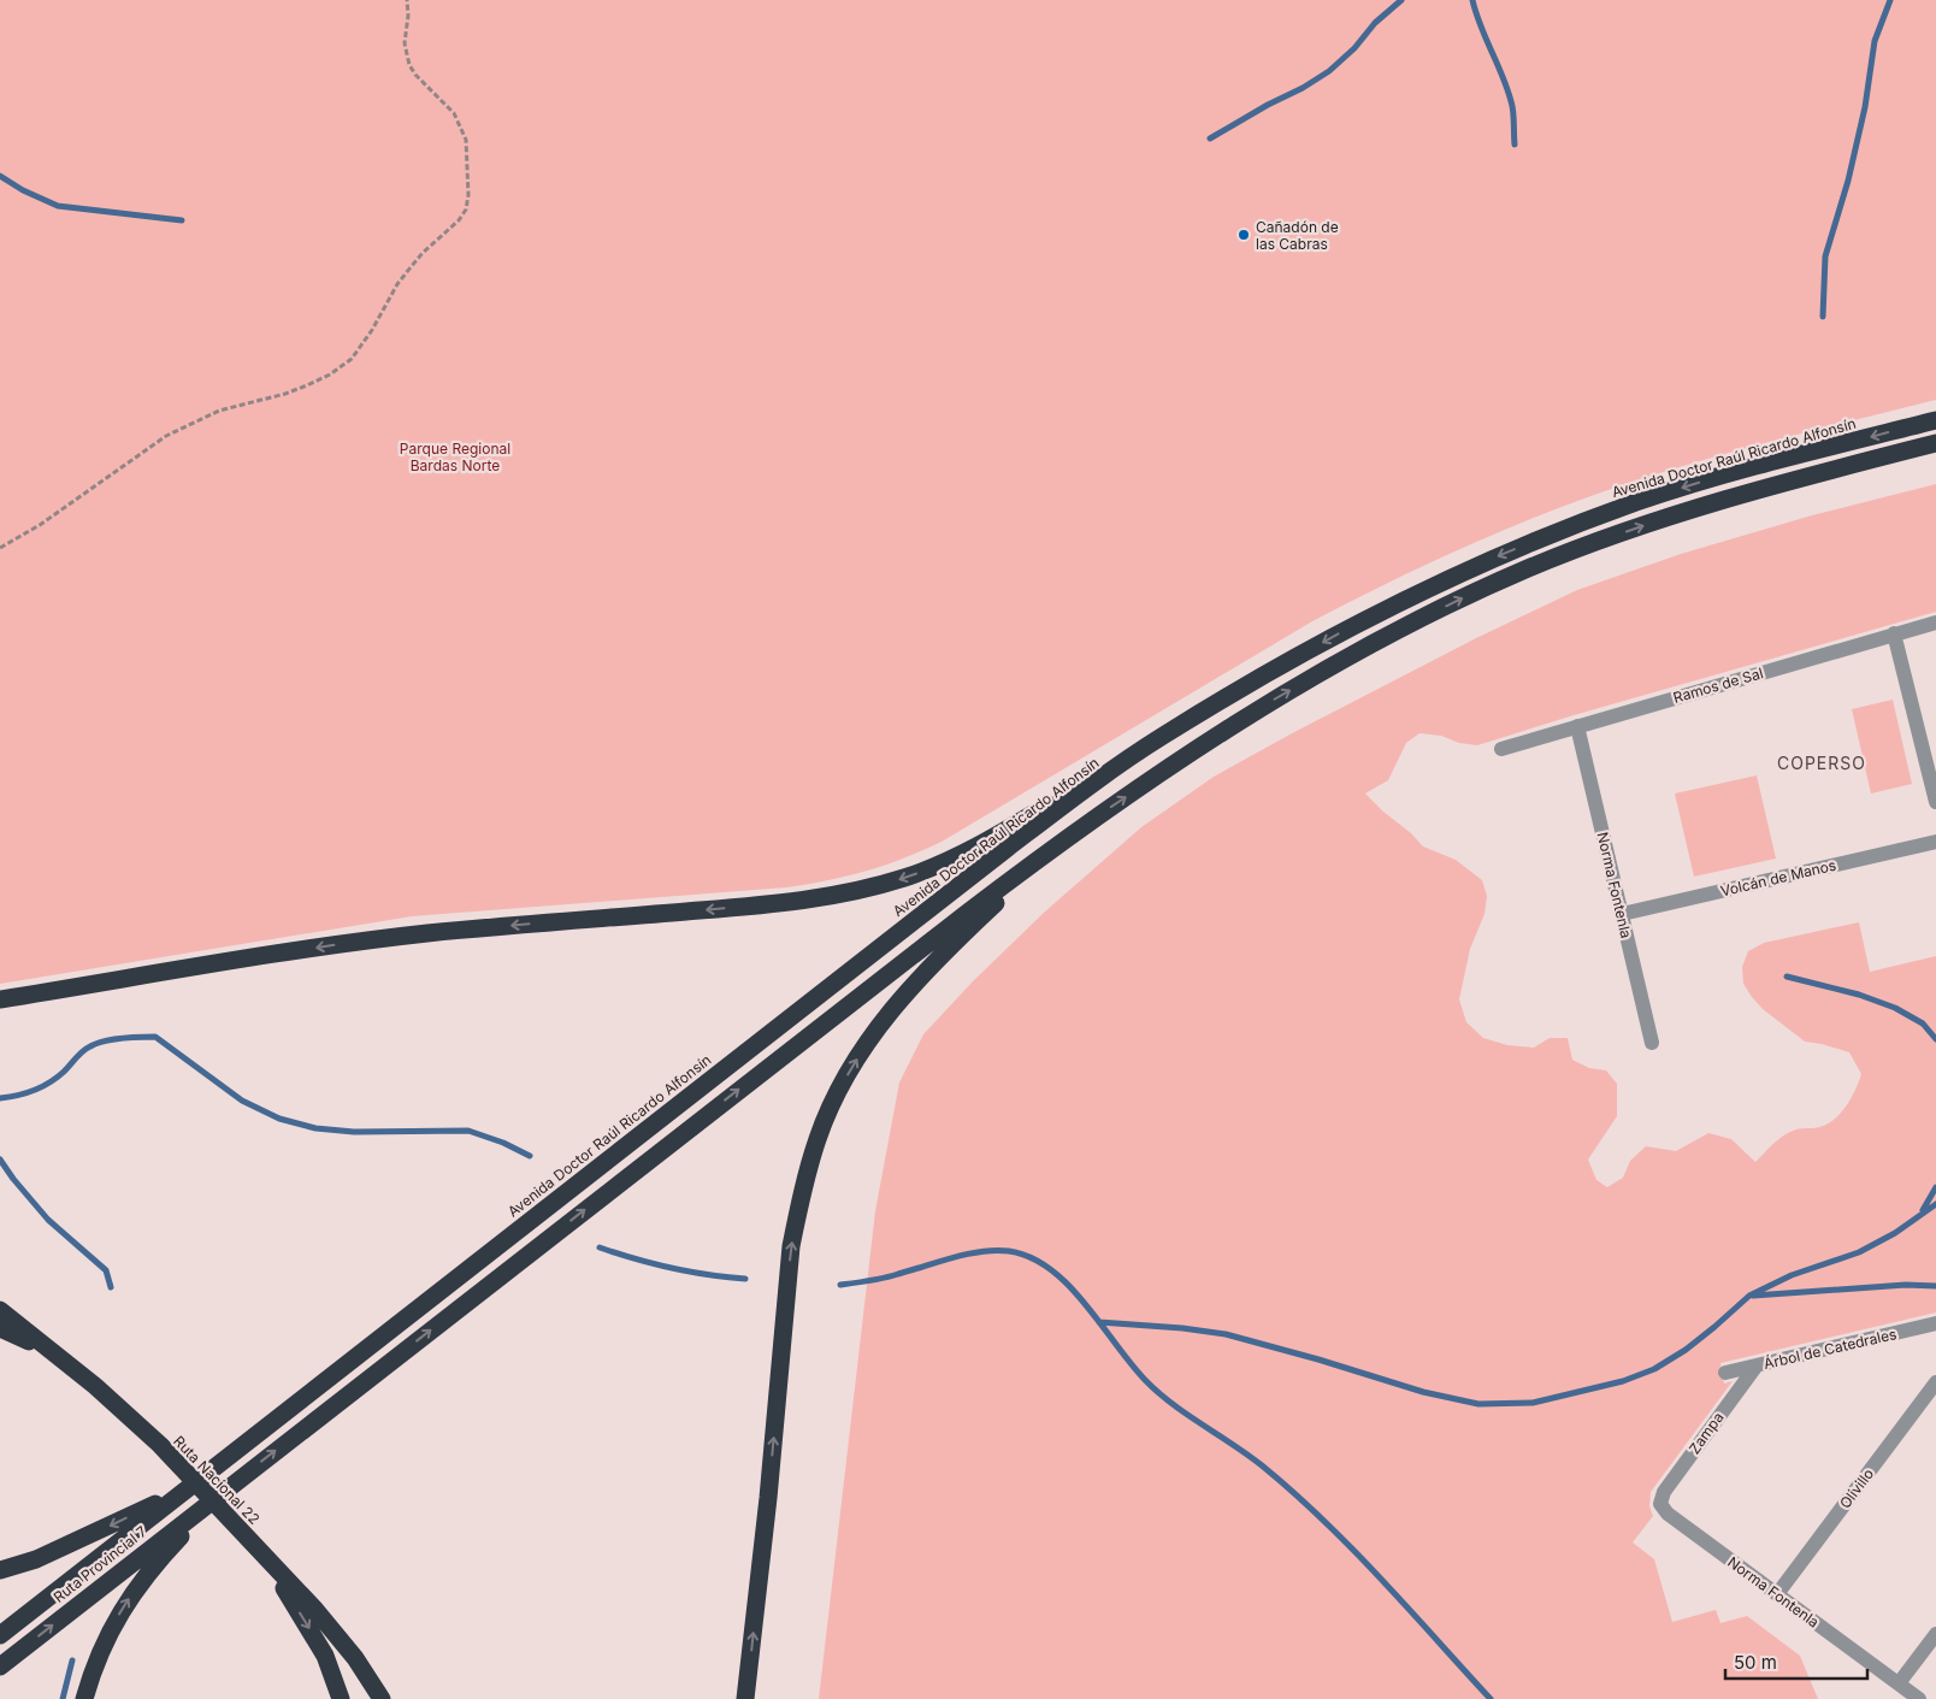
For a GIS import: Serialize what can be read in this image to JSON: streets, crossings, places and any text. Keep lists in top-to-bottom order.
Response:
{
  "streets": {
    "highway": ["Avenida Doctor Raúl Ricardo Alfonsín", "Ruta Nacional 22", "Ruta Provincial 7"],
    "street": [
      "Ramos de Sal",
      "Volcán de Manos",
      "Norma Fontenla",
      "Árbol de Catedrales",
      "Zampa",
      "Olivillo"
    ]
  },
  "crossings": [
    ["Avenida Doctor Raúl Ricardo Alfonsín", "Ruta Provincial 7"],
    ["Ramos de Sal", "Norma Fontenla"],
    ["Volcán de Manos", "Norma Fontenla"],
    ["Norma Fontenla", "Zampa"],
    ["Norma Fontenla", "Olivillo"],
    ["Árbol de Catedrales", "Zampa"]
  ],
  "districts": ["COPERSO"],
  "parks": ["Parque Regional Bardas Norte"],
  "places": ["Cañadón de las Cabras"],
  "scale_bar": "50 m"
}
